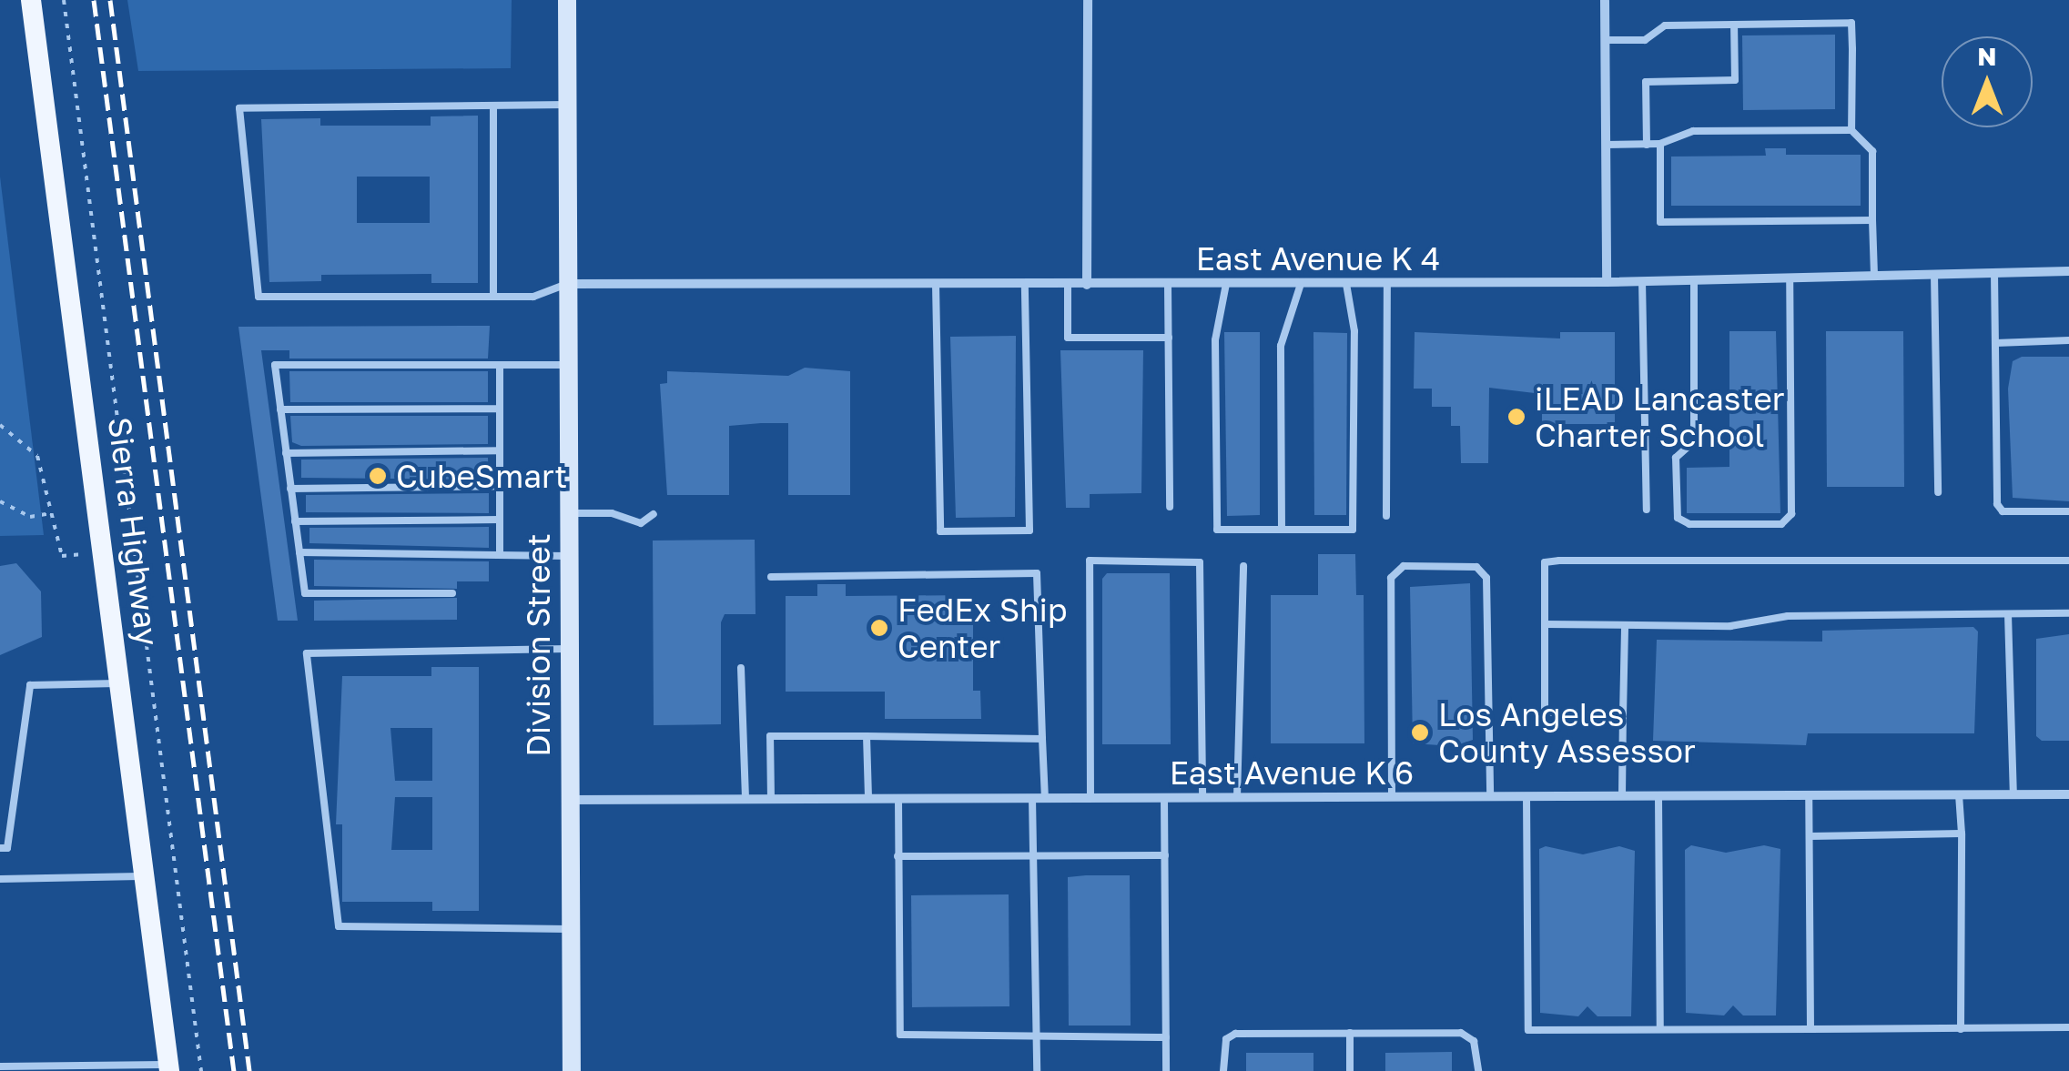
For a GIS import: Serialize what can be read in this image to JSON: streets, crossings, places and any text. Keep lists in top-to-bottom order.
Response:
{
  "streets": {
    "main road": ["Sierra Highway", "Division Street"],
    "street": ["East Avenue K 4", "East Avenue K 6"]
  },
  "crossings": [
    ["East Avenue K 4", "Division Street"],
    ["Division Street", "East Avenue K 6"]
  ],
  "places": [
    "iLEAD Lancaster Charter School",
    "CubeSmart",
    "FedEx Ship Center",
    "Los Angeles County Assessor"
  ],
  "north": "top"
}
